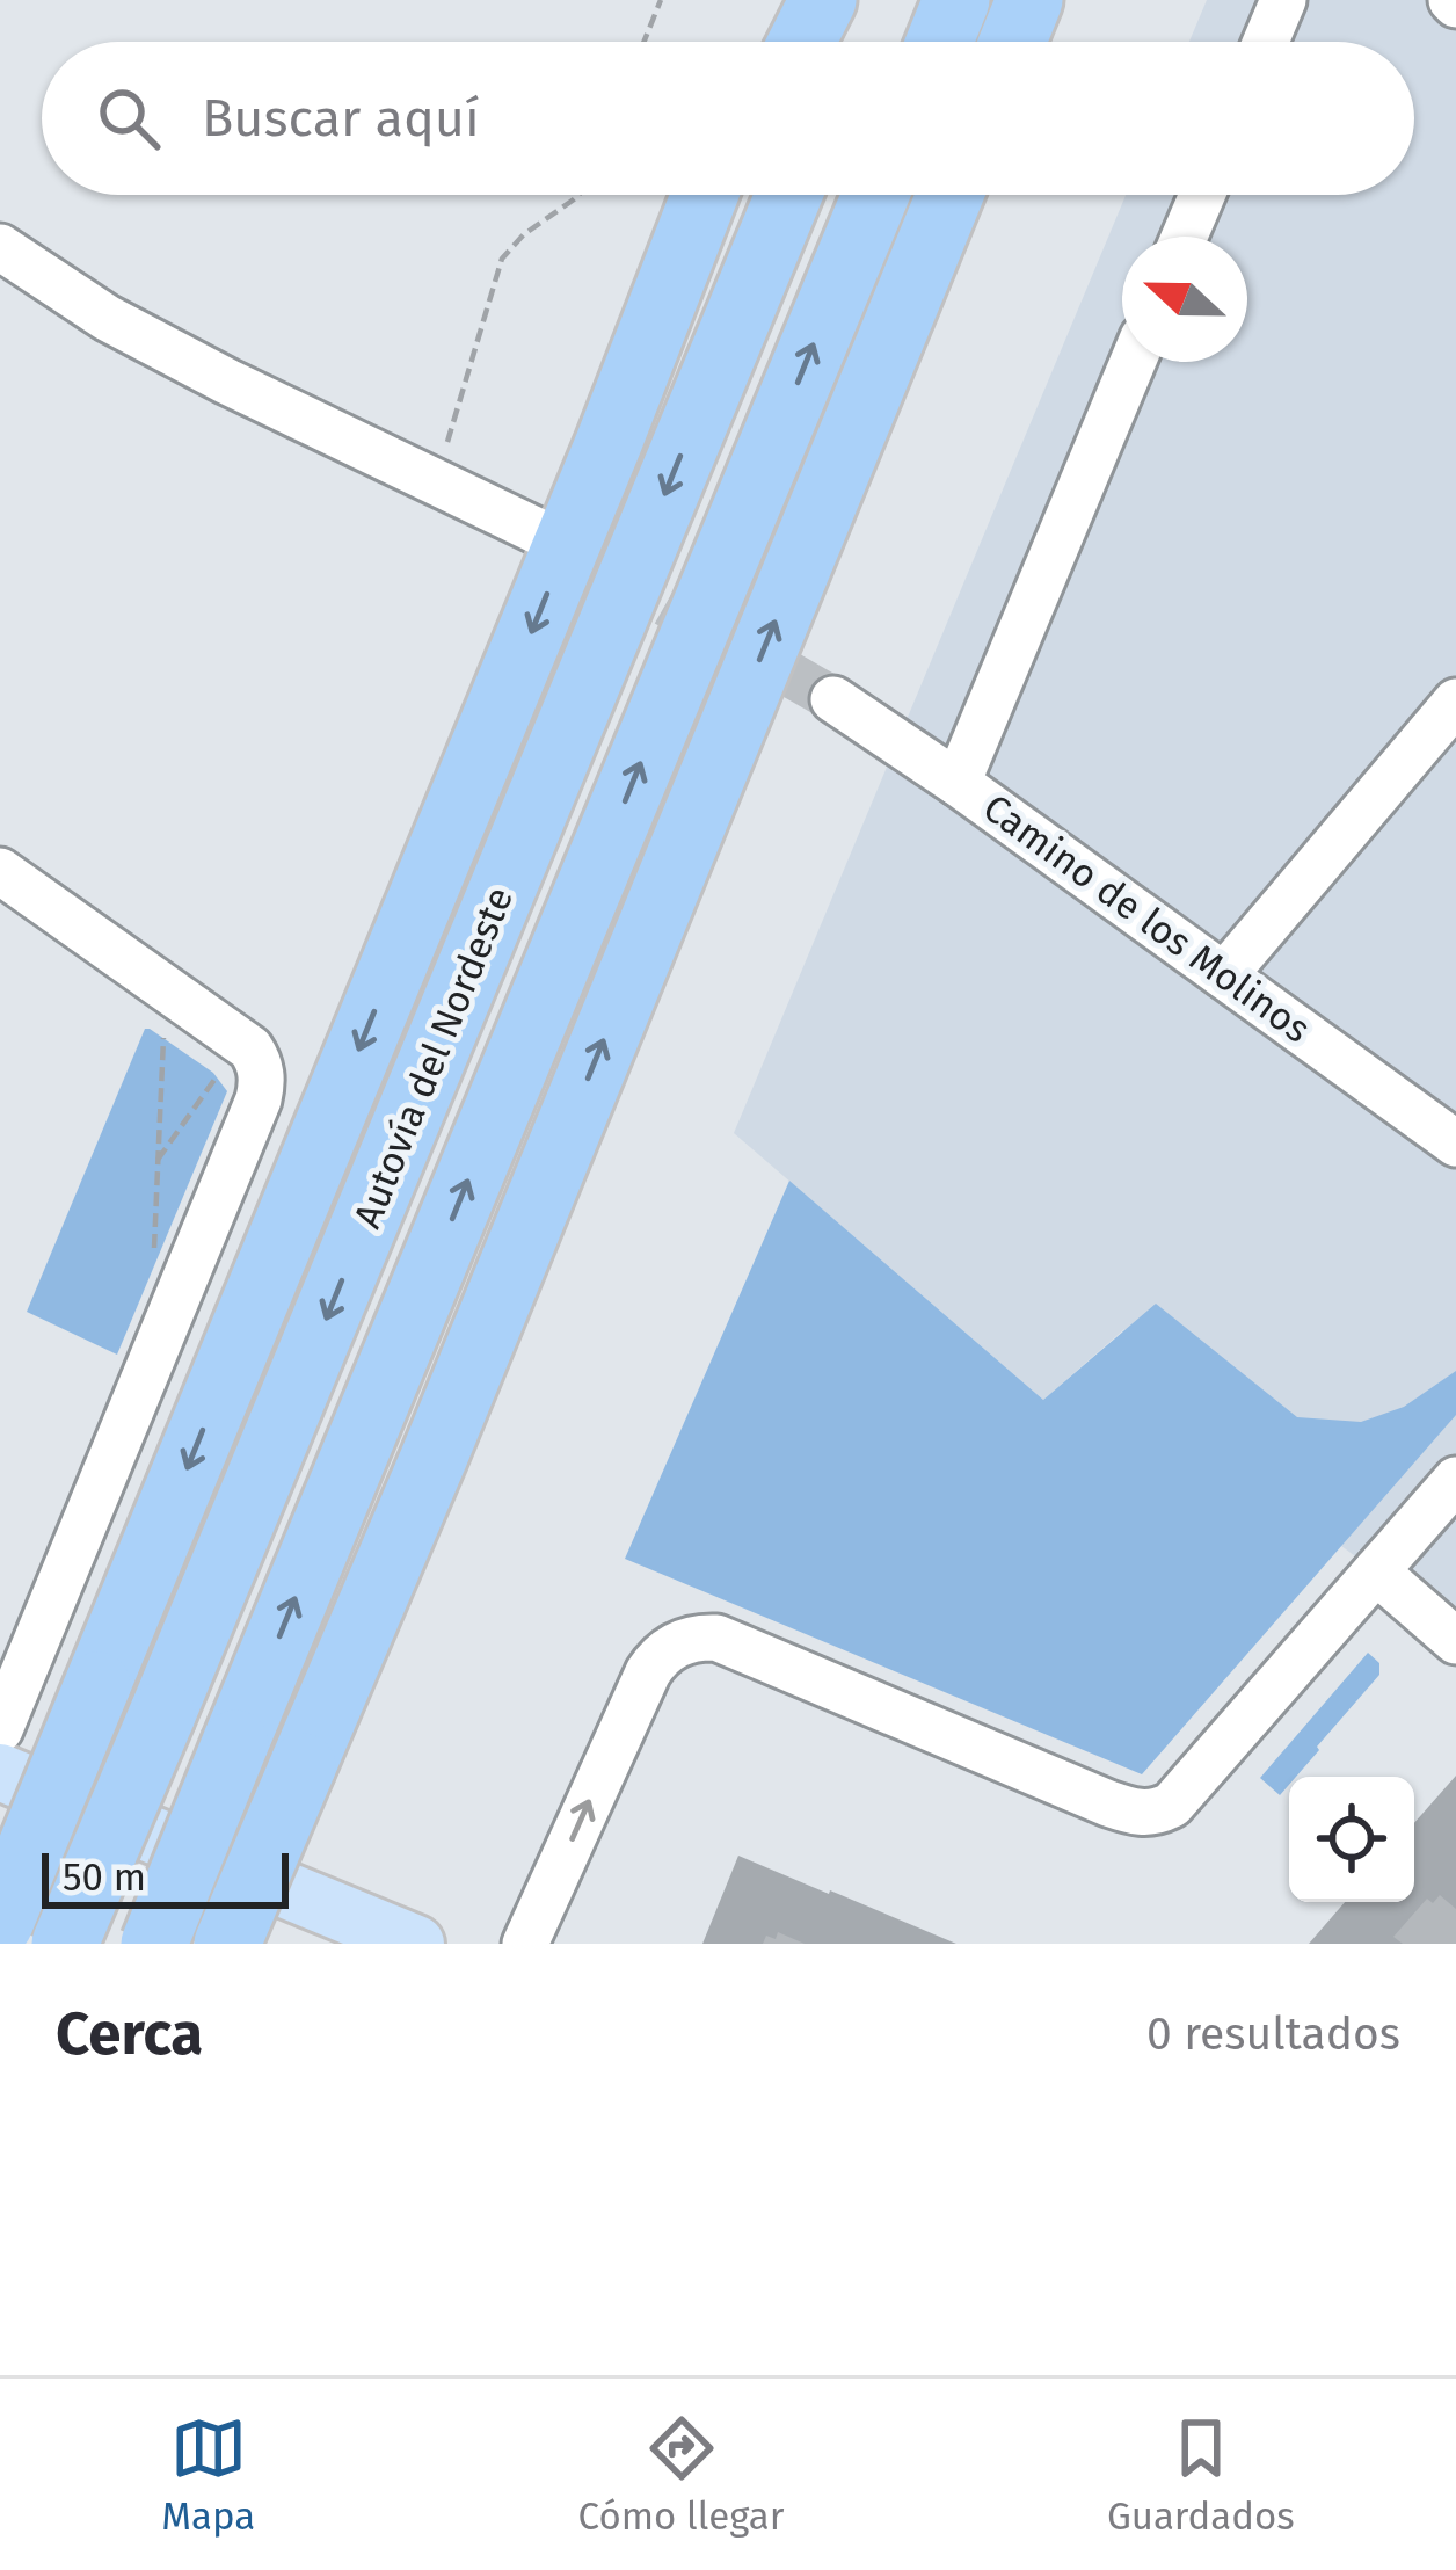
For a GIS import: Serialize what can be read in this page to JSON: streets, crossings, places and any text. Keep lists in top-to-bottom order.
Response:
{
  "streets": {
    "highway": ["Autovía del Nordeste"],
    "street": ["Camino de los Molinos"]
  },
  "scale_bar": "50 m",
  "north": "left",
  "page": {
    "search": "Buscar aquí",
    "scale": "50 m",
    "heading": ["Cerca", "0 resultados"],
    "nav": ["Mapa", "Cómo llegar", "Guardados"]
  }
}
